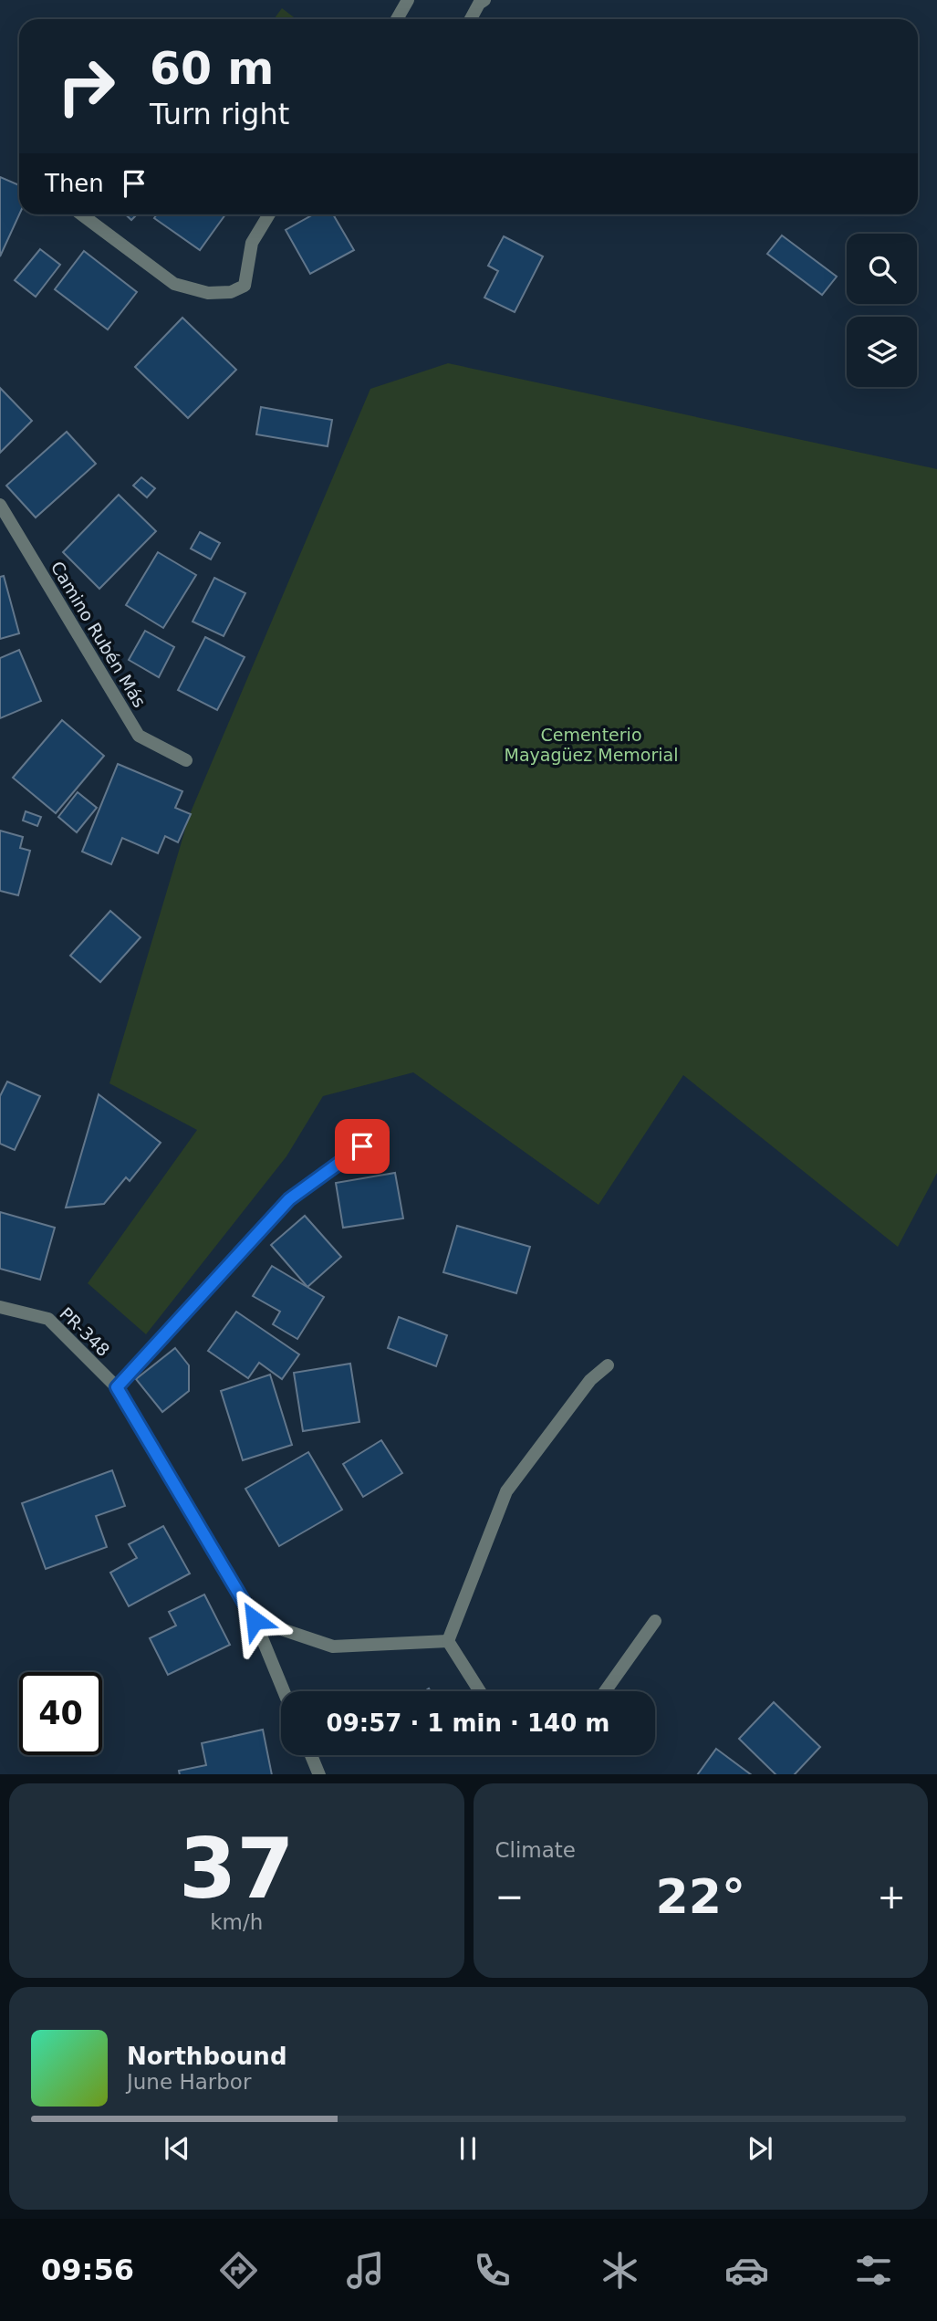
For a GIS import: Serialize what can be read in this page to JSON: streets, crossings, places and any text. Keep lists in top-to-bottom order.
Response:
{
  "streets": {
    "street": ["Camino Rubén Más", "PR-348"]
  },
  "parks": ["Cementerio Mayagüez Memorial"],
  "page": {
    "turn": ["60 m", "Turn right"],
    "then": "Then",
    "limit": "40",
    "trip": "09:57 · 1 min · 140 m",
    "tile": [
      ["37", "km/h"],
      "Climate"
    ],
    "heat": ["−", "22°", "+"],
    "song": ["Northbound", "June Harbor"],
    "tabs": "09:56"
  }
}
